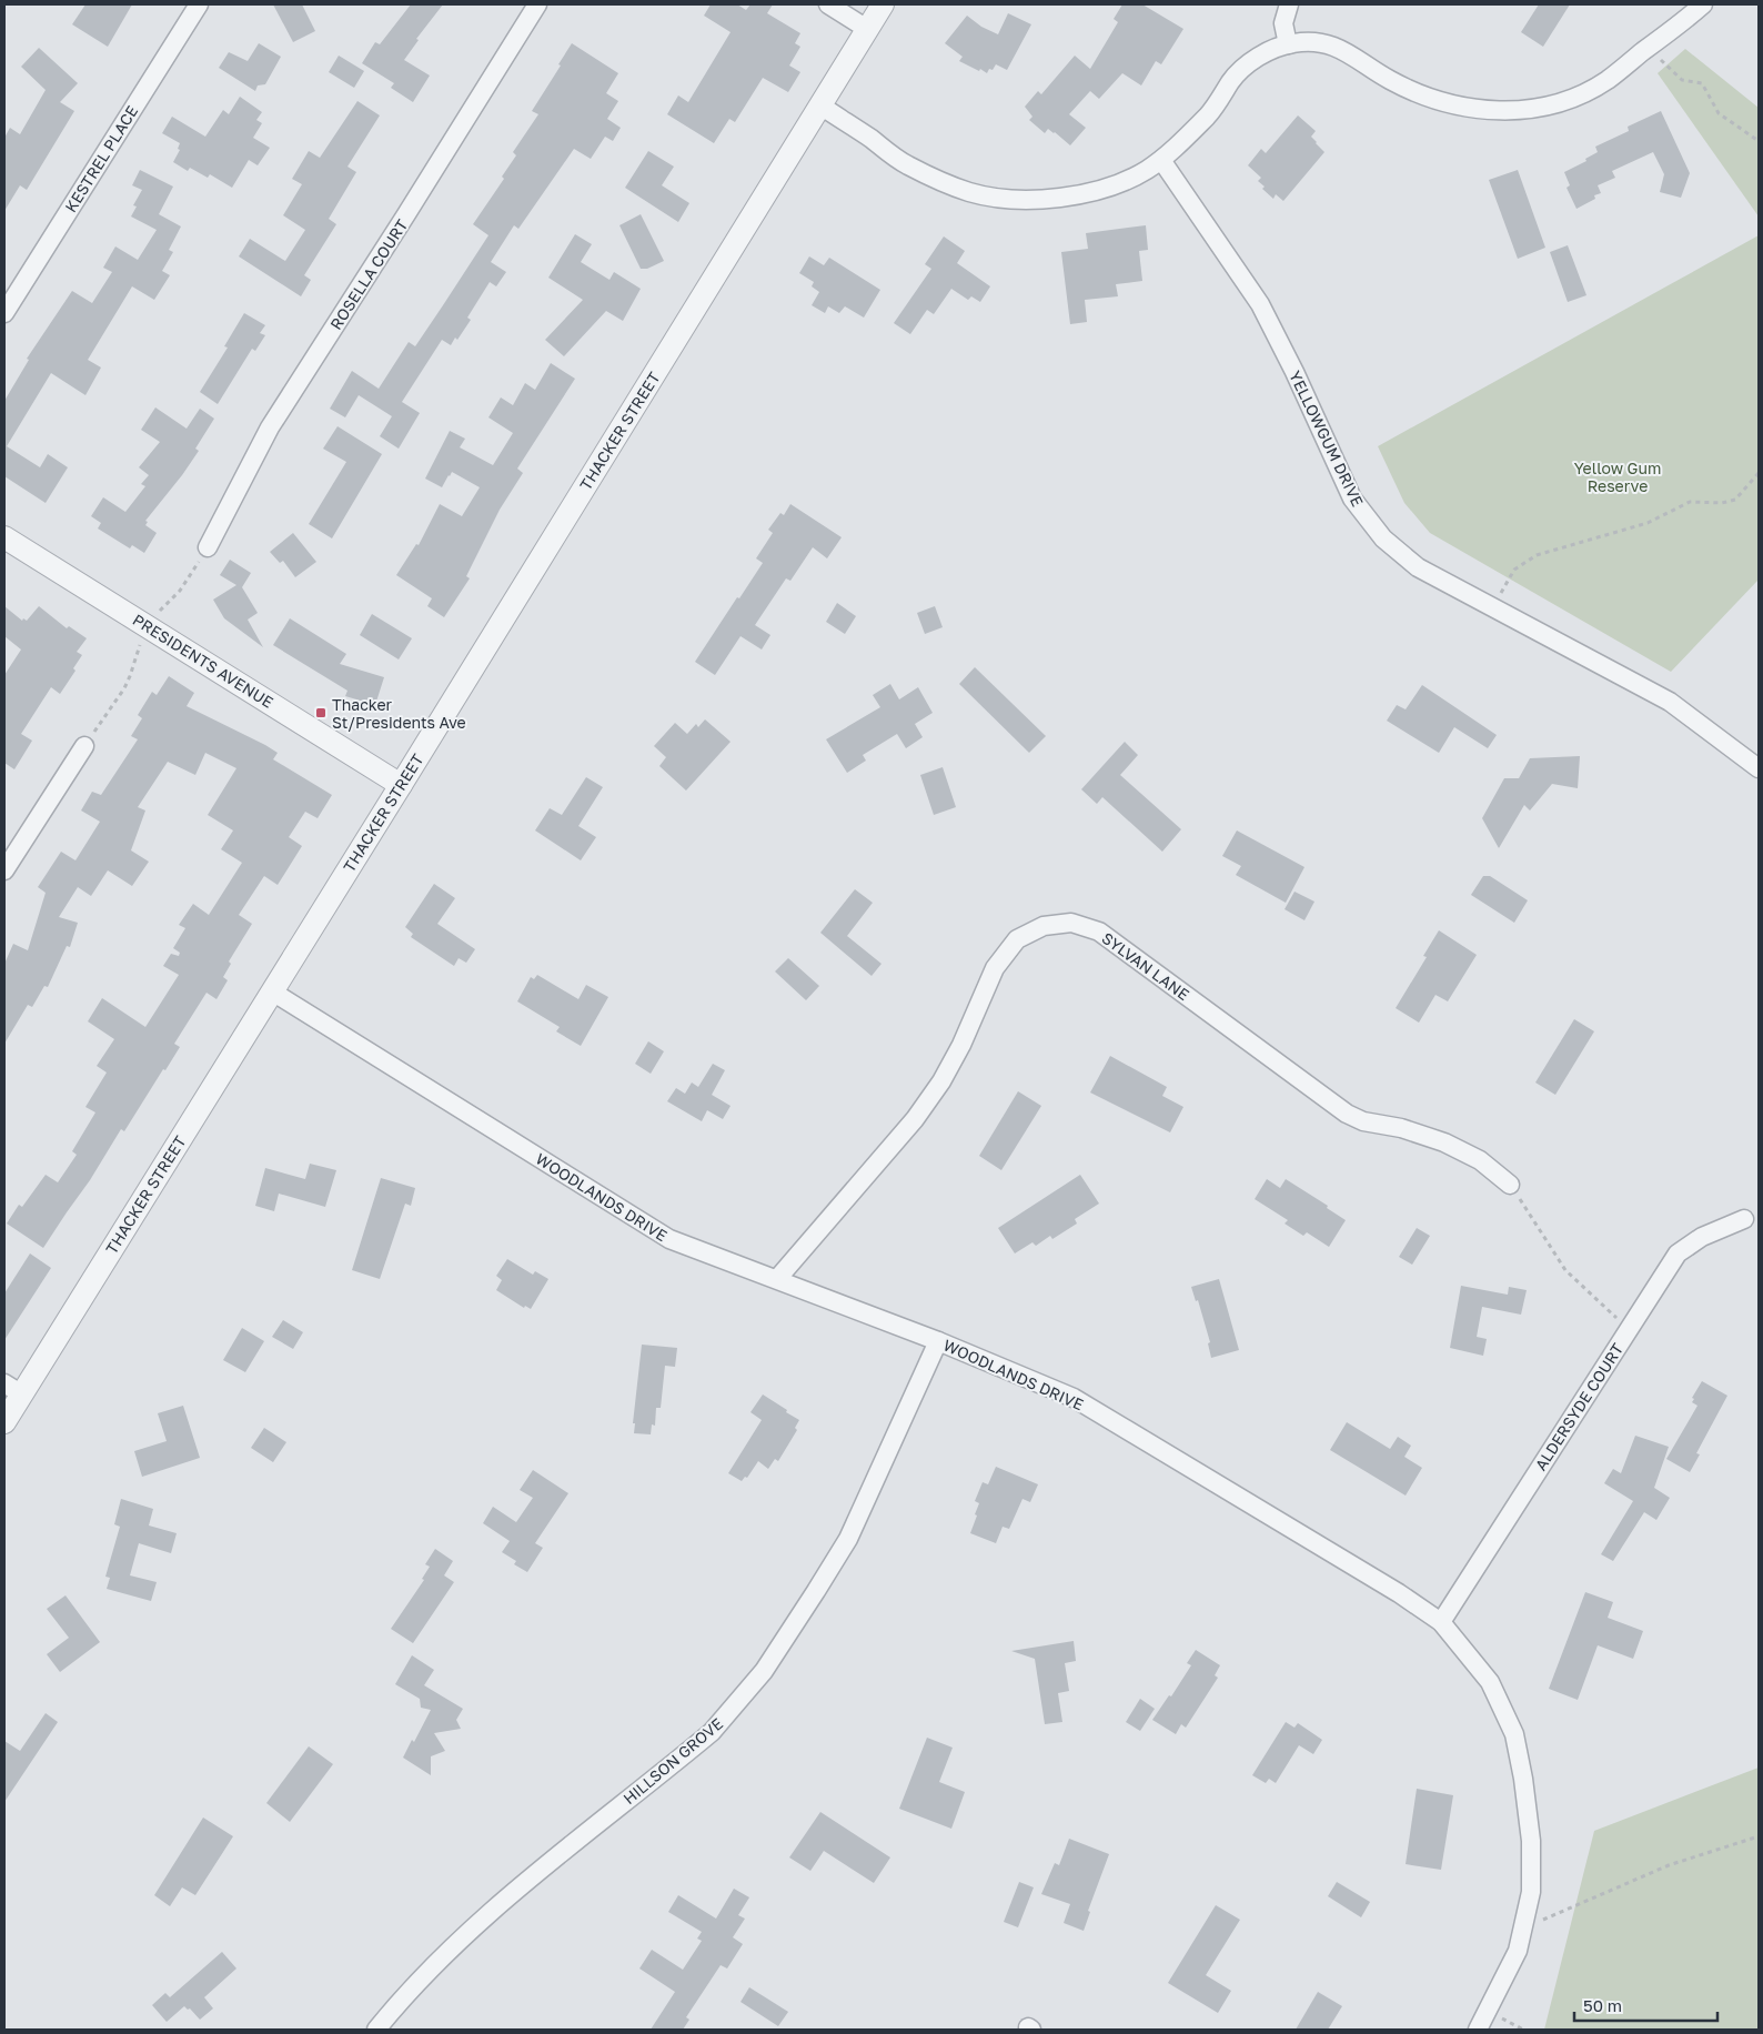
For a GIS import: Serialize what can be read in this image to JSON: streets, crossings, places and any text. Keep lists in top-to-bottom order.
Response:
{
  "streets": {
    "street": [
      "KESTREL PLACE",
      "ROSELLA COURT",
      "THACKER STREET",
      "YELLOWGUM DRIVE",
      "PRESIDENTS AVENUE",
      "SYLVAN LANE",
      "WOODLANDS DRIVE",
      "ALDERSYDE COURT",
      "HILLSON GROVE"
    ]
  },
  "crossings": [
    ["THACKER STREET", "PRESIDENTS AVENUE"],
    ["THACKER STREET", "WOODLANDS DRIVE"],
    ["SYLVAN LANE", "WOODLANDS DRIVE"],
    ["WOODLANDS DRIVE", "ALDERSYDE COURT"],
    ["WOODLANDS DRIVE", "HILLSON GROVE"]
  ],
  "parks": ["Yellow Gum Reserve"],
  "places": {
    "transit": ["Thacker St/Presidents Ave"]
  },
  "scale_bar": "50 m"
}
